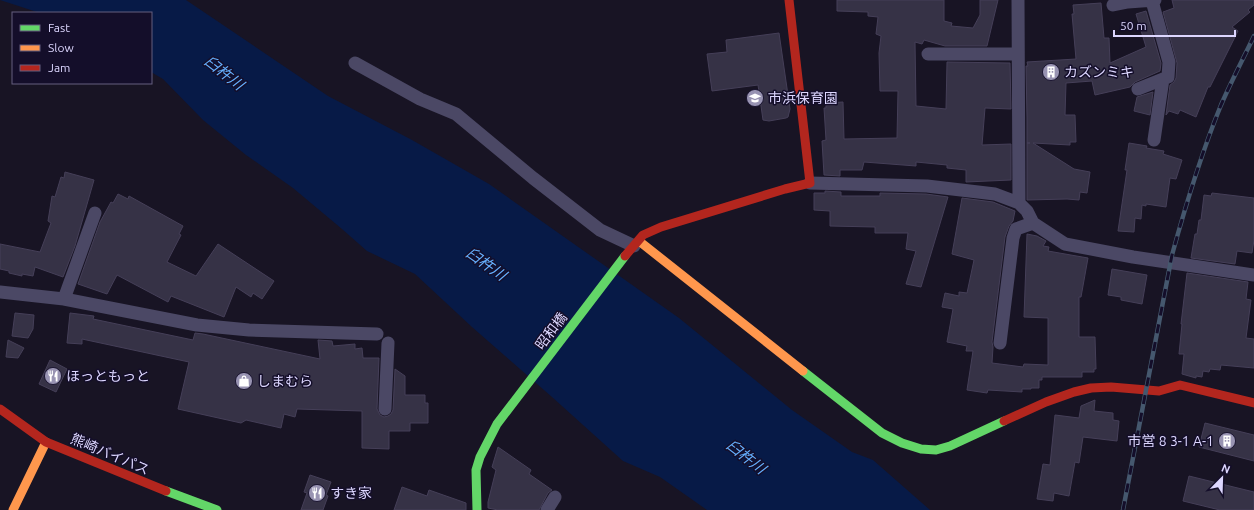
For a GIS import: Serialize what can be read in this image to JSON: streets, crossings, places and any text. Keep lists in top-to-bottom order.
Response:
{
  "streets": {
    "main road": ["昭和橋", "熊崎バイパス"]
  },
  "water": ["臼杵川"],
  "places": {
    "building": ["カズンミキ", "市営 8 3-1 A-1"],
    "school or university": ["市浜保育園"],
    "restaurant": ["ほっともっと", "すき家"],
    "shop": ["しまむら"]
  },
  "legend": ["Fast", "Slow", "Jam"],
  "scale_bar": "50 m",
  "north": "top right"
}
